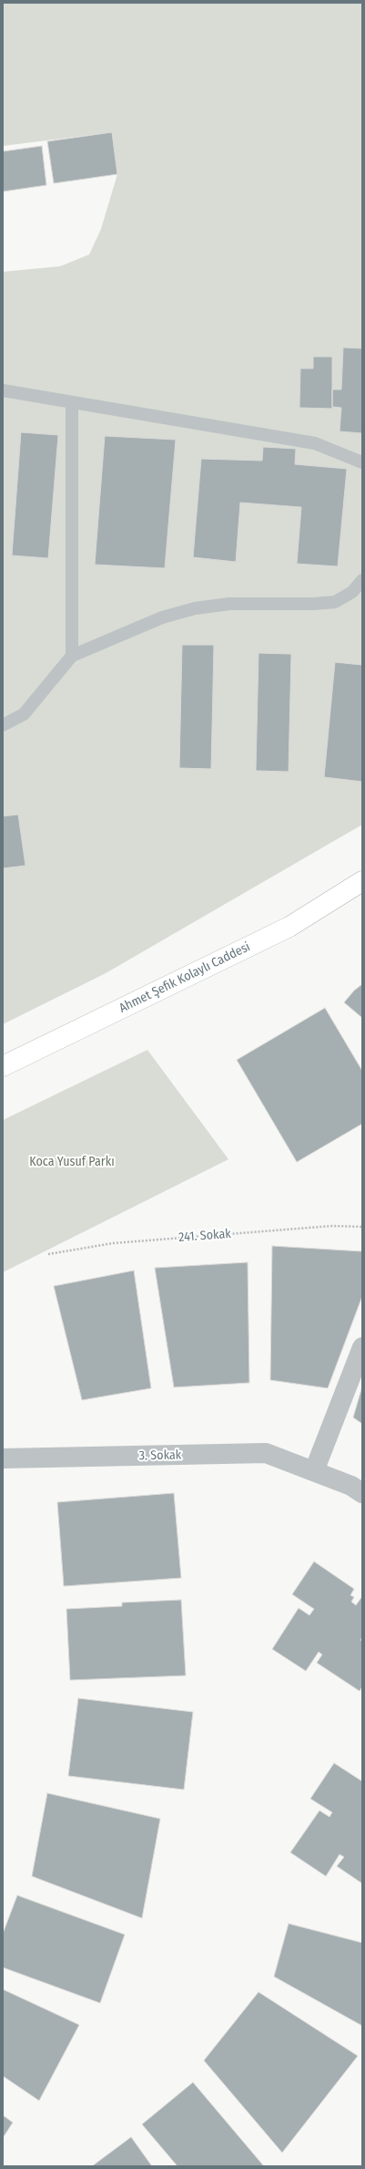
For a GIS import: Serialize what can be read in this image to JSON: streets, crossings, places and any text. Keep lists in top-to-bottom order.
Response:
{
  "streets": {
    "main road": ["Ahmet Şefik Kolaylı Caddesi"],
    "street": ["3. Sokak"],
    "path": ["241. Sokak"]
  },
  "parks": ["Koca Yusuf Parkı"]
}
